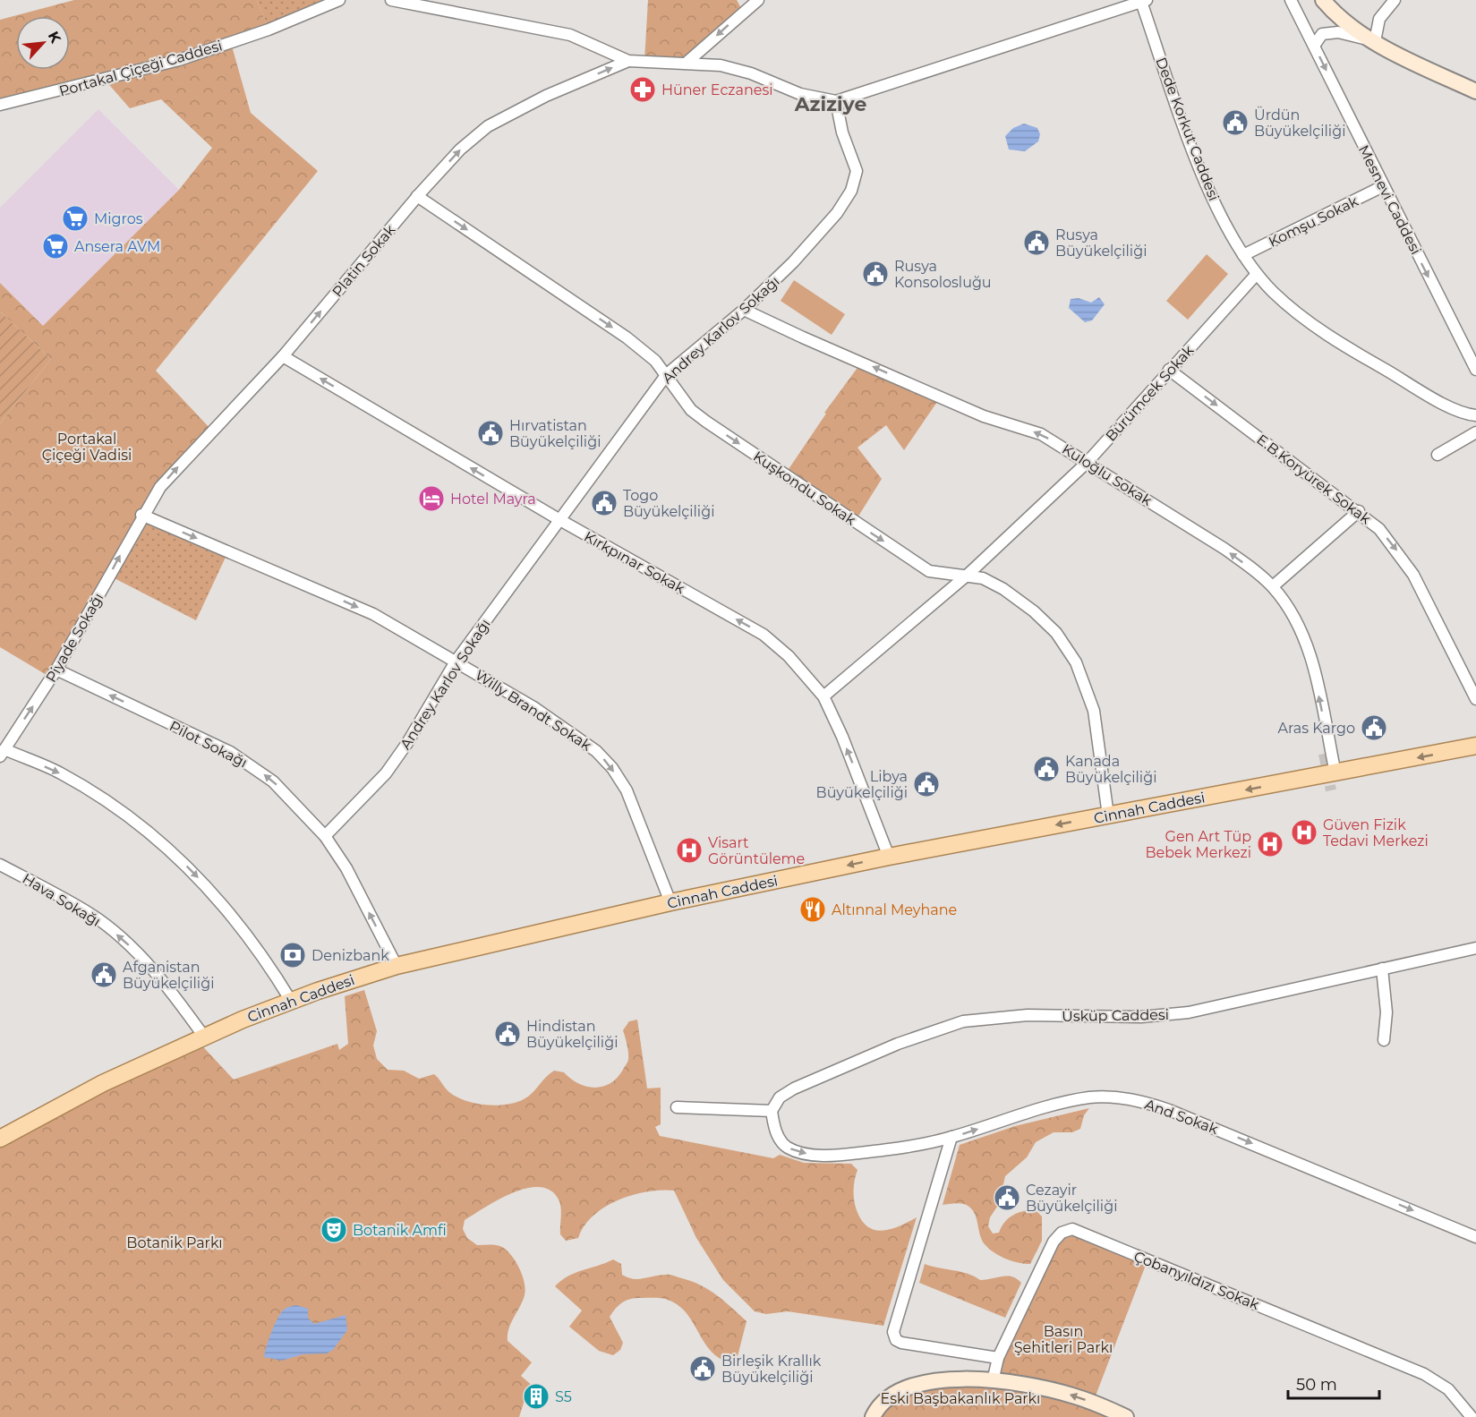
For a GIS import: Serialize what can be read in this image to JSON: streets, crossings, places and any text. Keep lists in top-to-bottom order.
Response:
{
  "streets": {
    "main road": ["Cinnah Caddesi"],
    "street": [
      "Portakal Çiçeği Caddesi",
      "Dede Korkut Caddesi",
      "Mesnevi Caddesi",
      "Komşu Sokak",
      "Platin Sokak",
      "Andrey Karlov Sokağı",
      "Bürümcek Sokak",
      "Kuloğlu Sokak",
      "E.B.Koryürek Sokak",
      "Kuşkondu Sokak",
      "Kırkpınar Sokak",
      "Piyade Sokağı",
      "Willy Brandt Sokak",
      "Pilot Sokağı",
      "Hava Sokağı",
      "Üsküp Caddesi",
      "And Sokak",
      "Çobanyıldızı Sokak"
    ]
  },
  "crossings": [
    ["Dede Korkut Caddesi", "Komşu Sokak"],
    ["Dede Korkut Caddesi", "Bürümcek Sokak"],
    ["Mesnevi Caddesi", "Komşu Sokak"],
    ["Platin Sokak", "Kuşkondu Sokak"],
    ["Platin Sokak", "Kırkpınar Sokak"],
    ["Platin Sokak", "Piyade Sokağı"],
    ["Platin Sokak", "Willy Brandt Sokak"],
    ["Andrey Karlov Sokağı", "Kuloğlu Sokak"],
    ["Andrey Karlov Sokağı", "Kuşkondu Sokak"],
    ["Andrey Karlov Sokağı", "Kırkpınar Sokak"],
    ["Andrey Karlov Sokağı", "Willy Brandt Sokak"],
    ["Andrey Karlov Sokağı", "Pilot Sokağı"],
    ["Bürümcek Sokak", "Kuloğlu Sokak"],
    ["Bürümcek Sokak", "E.B.Koryürek Sokak"],
    ["Bürümcek Sokak", "Kuşkondu Sokak"],
    ["Bürümcek Sokak", "Kırkpınar Sokak"],
    ["Kuloğlu Sokak", "Cinnah Caddesi"],
    ["Kuşkondu Sokak", "Cinnah Caddesi"],
    ["Kırkpınar Sokak", "Cinnah Caddesi"],
    ["Piyade Sokağı", "Willy Brandt Sokak"],
    ["Piyade Sokağı", "Pilot Sokağı"],
    ["Willy Brandt Sokak", "Cinnah Caddesi"],
    ["Pilot Sokağı", "Cinnah Caddesi"],
    ["Cinnah Caddesi", "Hava Sokağı"],
    ["Üsküp Caddesi", "And Sokak"]
  ],
  "one_way": [
    "Mesnevi Caddesi",
    "Platin Sokak",
    "Kuloğlu Sokak",
    "E.B.Koryürek Sokak",
    "Kuşkondu Sokak",
    "Kırkpınar Sokak",
    "Piyade Sokağı",
    "Willy Brandt Sokak",
    "Pilot Sokağı",
    "Cinnah Caddesi",
    "Hava Sokağı",
    "And Sokak"
  ],
  "districts": ["Aziziye"],
  "parks": [
    "Portakal Çiçeği Vadisi",
    "Botanik Parkı",
    "Basın Şehitleri Parkı",
    "Eski Başbakanlık Parkı"
  ],
  "places": {
    "pharmacy": ["Hüner Eczanesi"],
    "public building": [
      "Ürdün Büyükelçiliği",
      "Rusya Büyükelçiliği",
      "Rusya Konsolosluğu",
      "Hırvatistan Büyükelçiliği",
      "Togo Büyükelçiliği",
      "Aras Kargo",
      "Kanada Büyükelçiliği",
      "Libya Büyükelçiliği",
      "Afganistan Büyükelçiliği",
      "Hindistan Büyükelçiliği",
      "Cezayir Büyükelçiliği",
      "Birleşik Krallık Büyükelçiliği"
    ],
    "supermarket": ["Migros", "Ansera AVM"],
    "hotel": ["Hotel Mayra"],
    "hospital": ["Güven Fizik Tedavi Merkezi", "Gen Art Tüp Bebek Merkezi", "Visart Görüntüleme"],
    "restaurant": ["Altınnal Meyhane"],
    "bank": ["Denizbank"],
    "theatre": ["Botanik Amfi"],
    "building": ["S5"]
  },
  "scale_bar": "50 m",
  "north": "top right"
}
